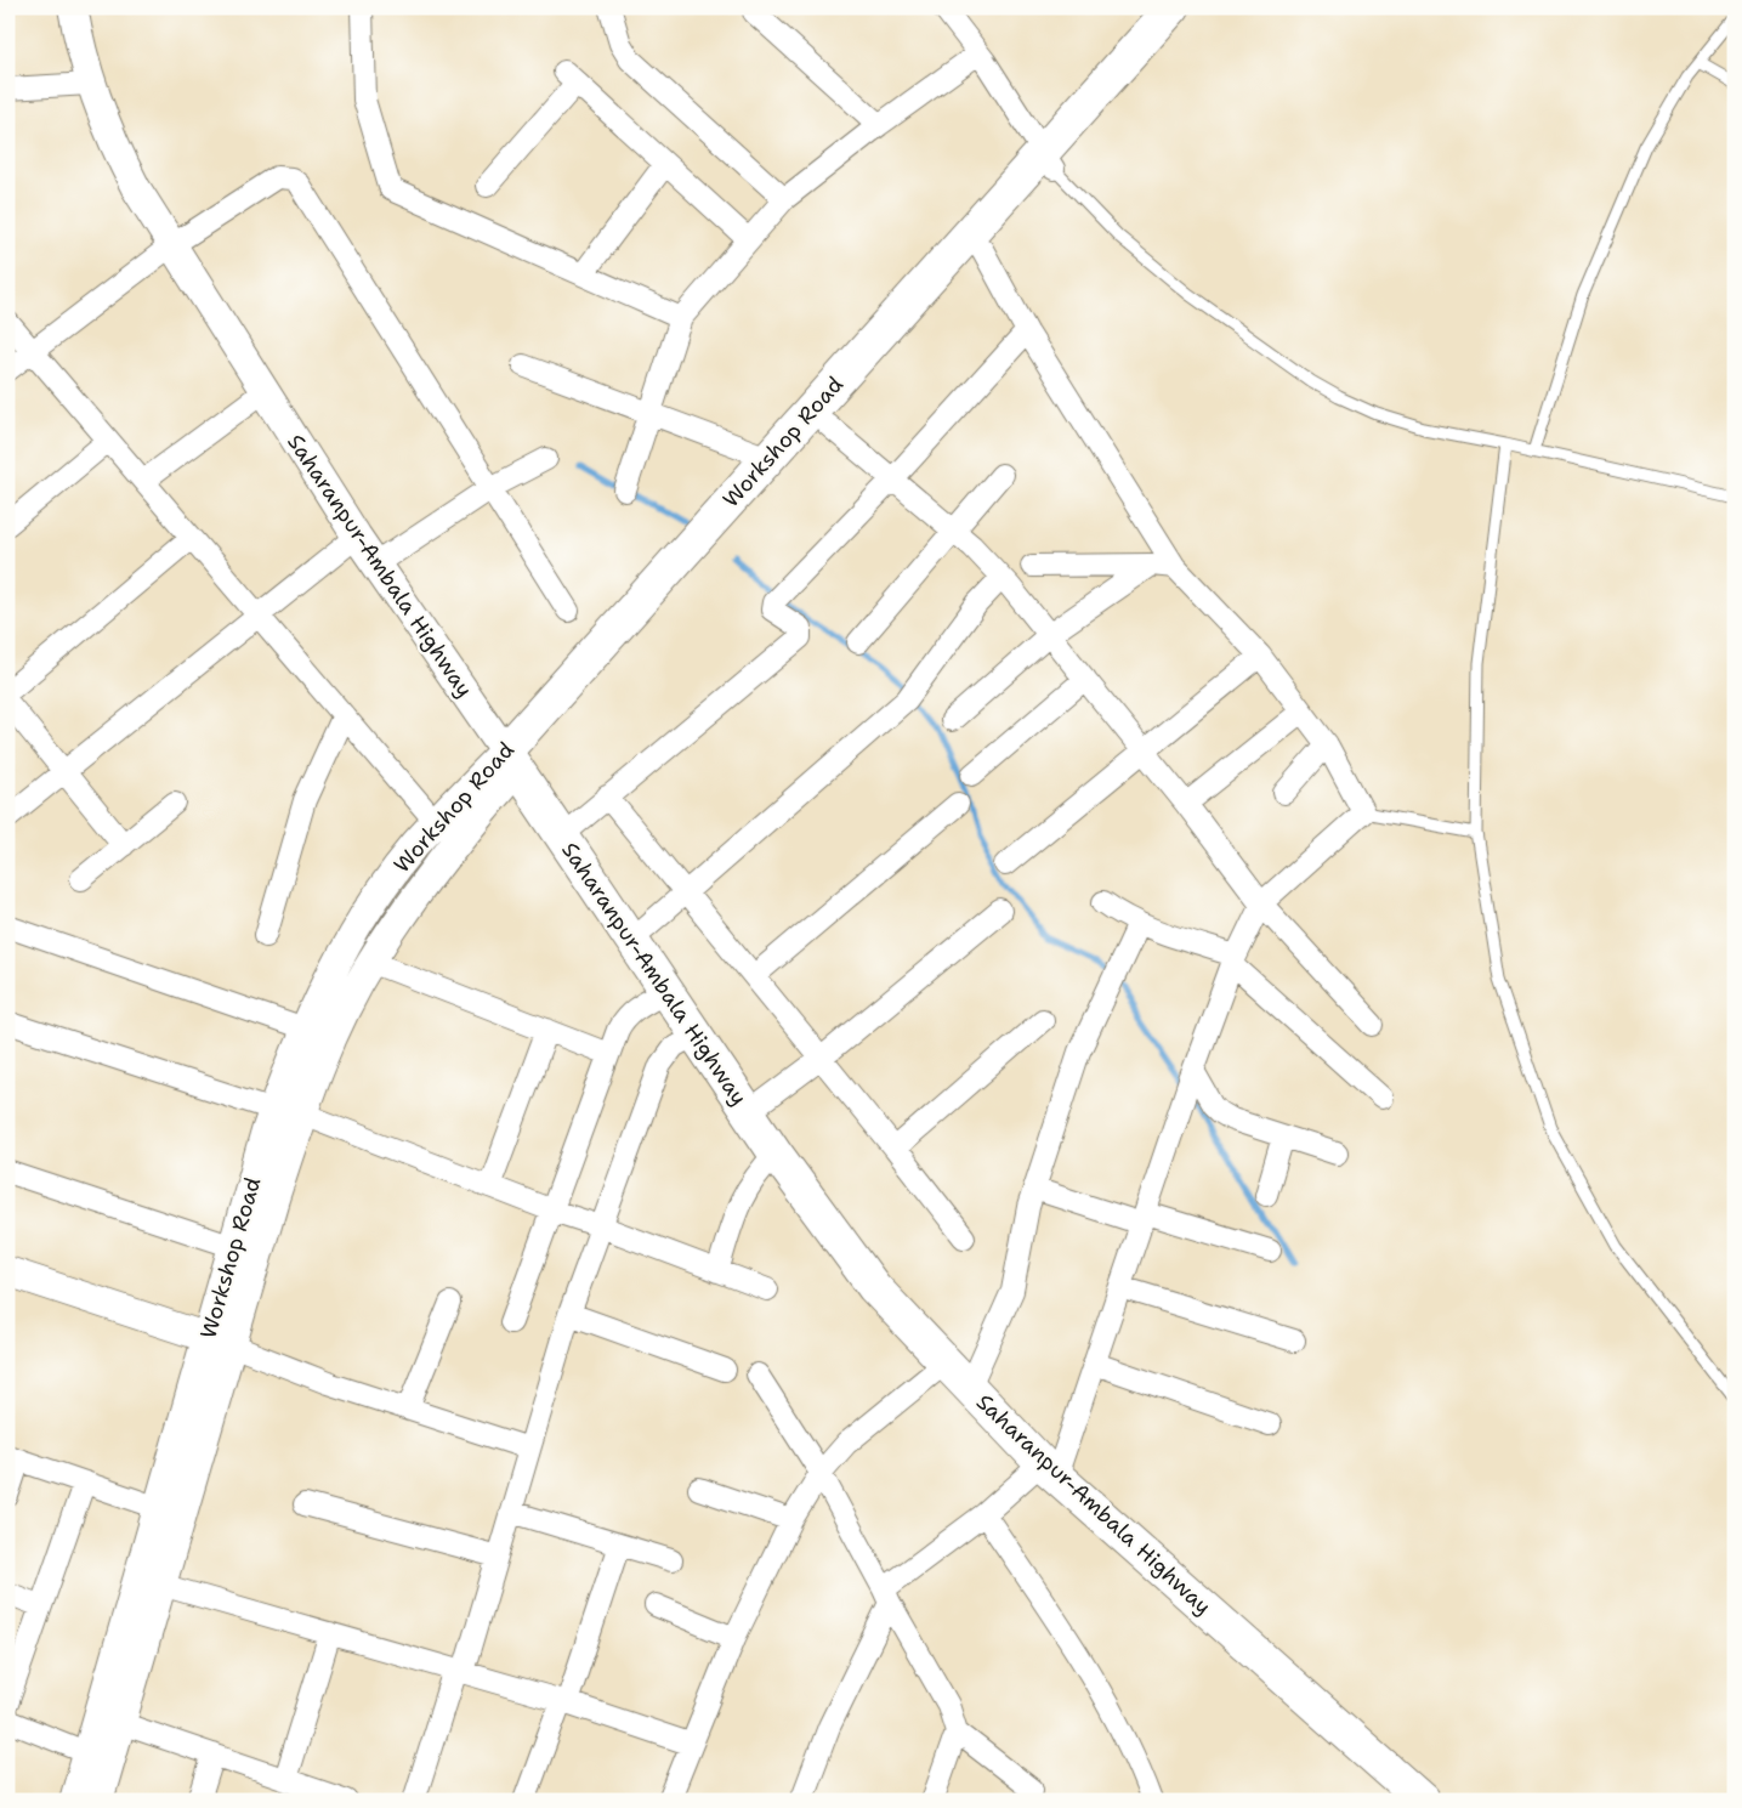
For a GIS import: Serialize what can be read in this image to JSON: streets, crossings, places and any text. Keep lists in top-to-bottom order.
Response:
{
  "streets": {
    "main road": ["Workshop Road", "Saharanpur-Ambala Highway"]
  },
  "crossings": [
    ["Workshop Road", "Saharanpur-Ambala Highway"]
  ]
}
